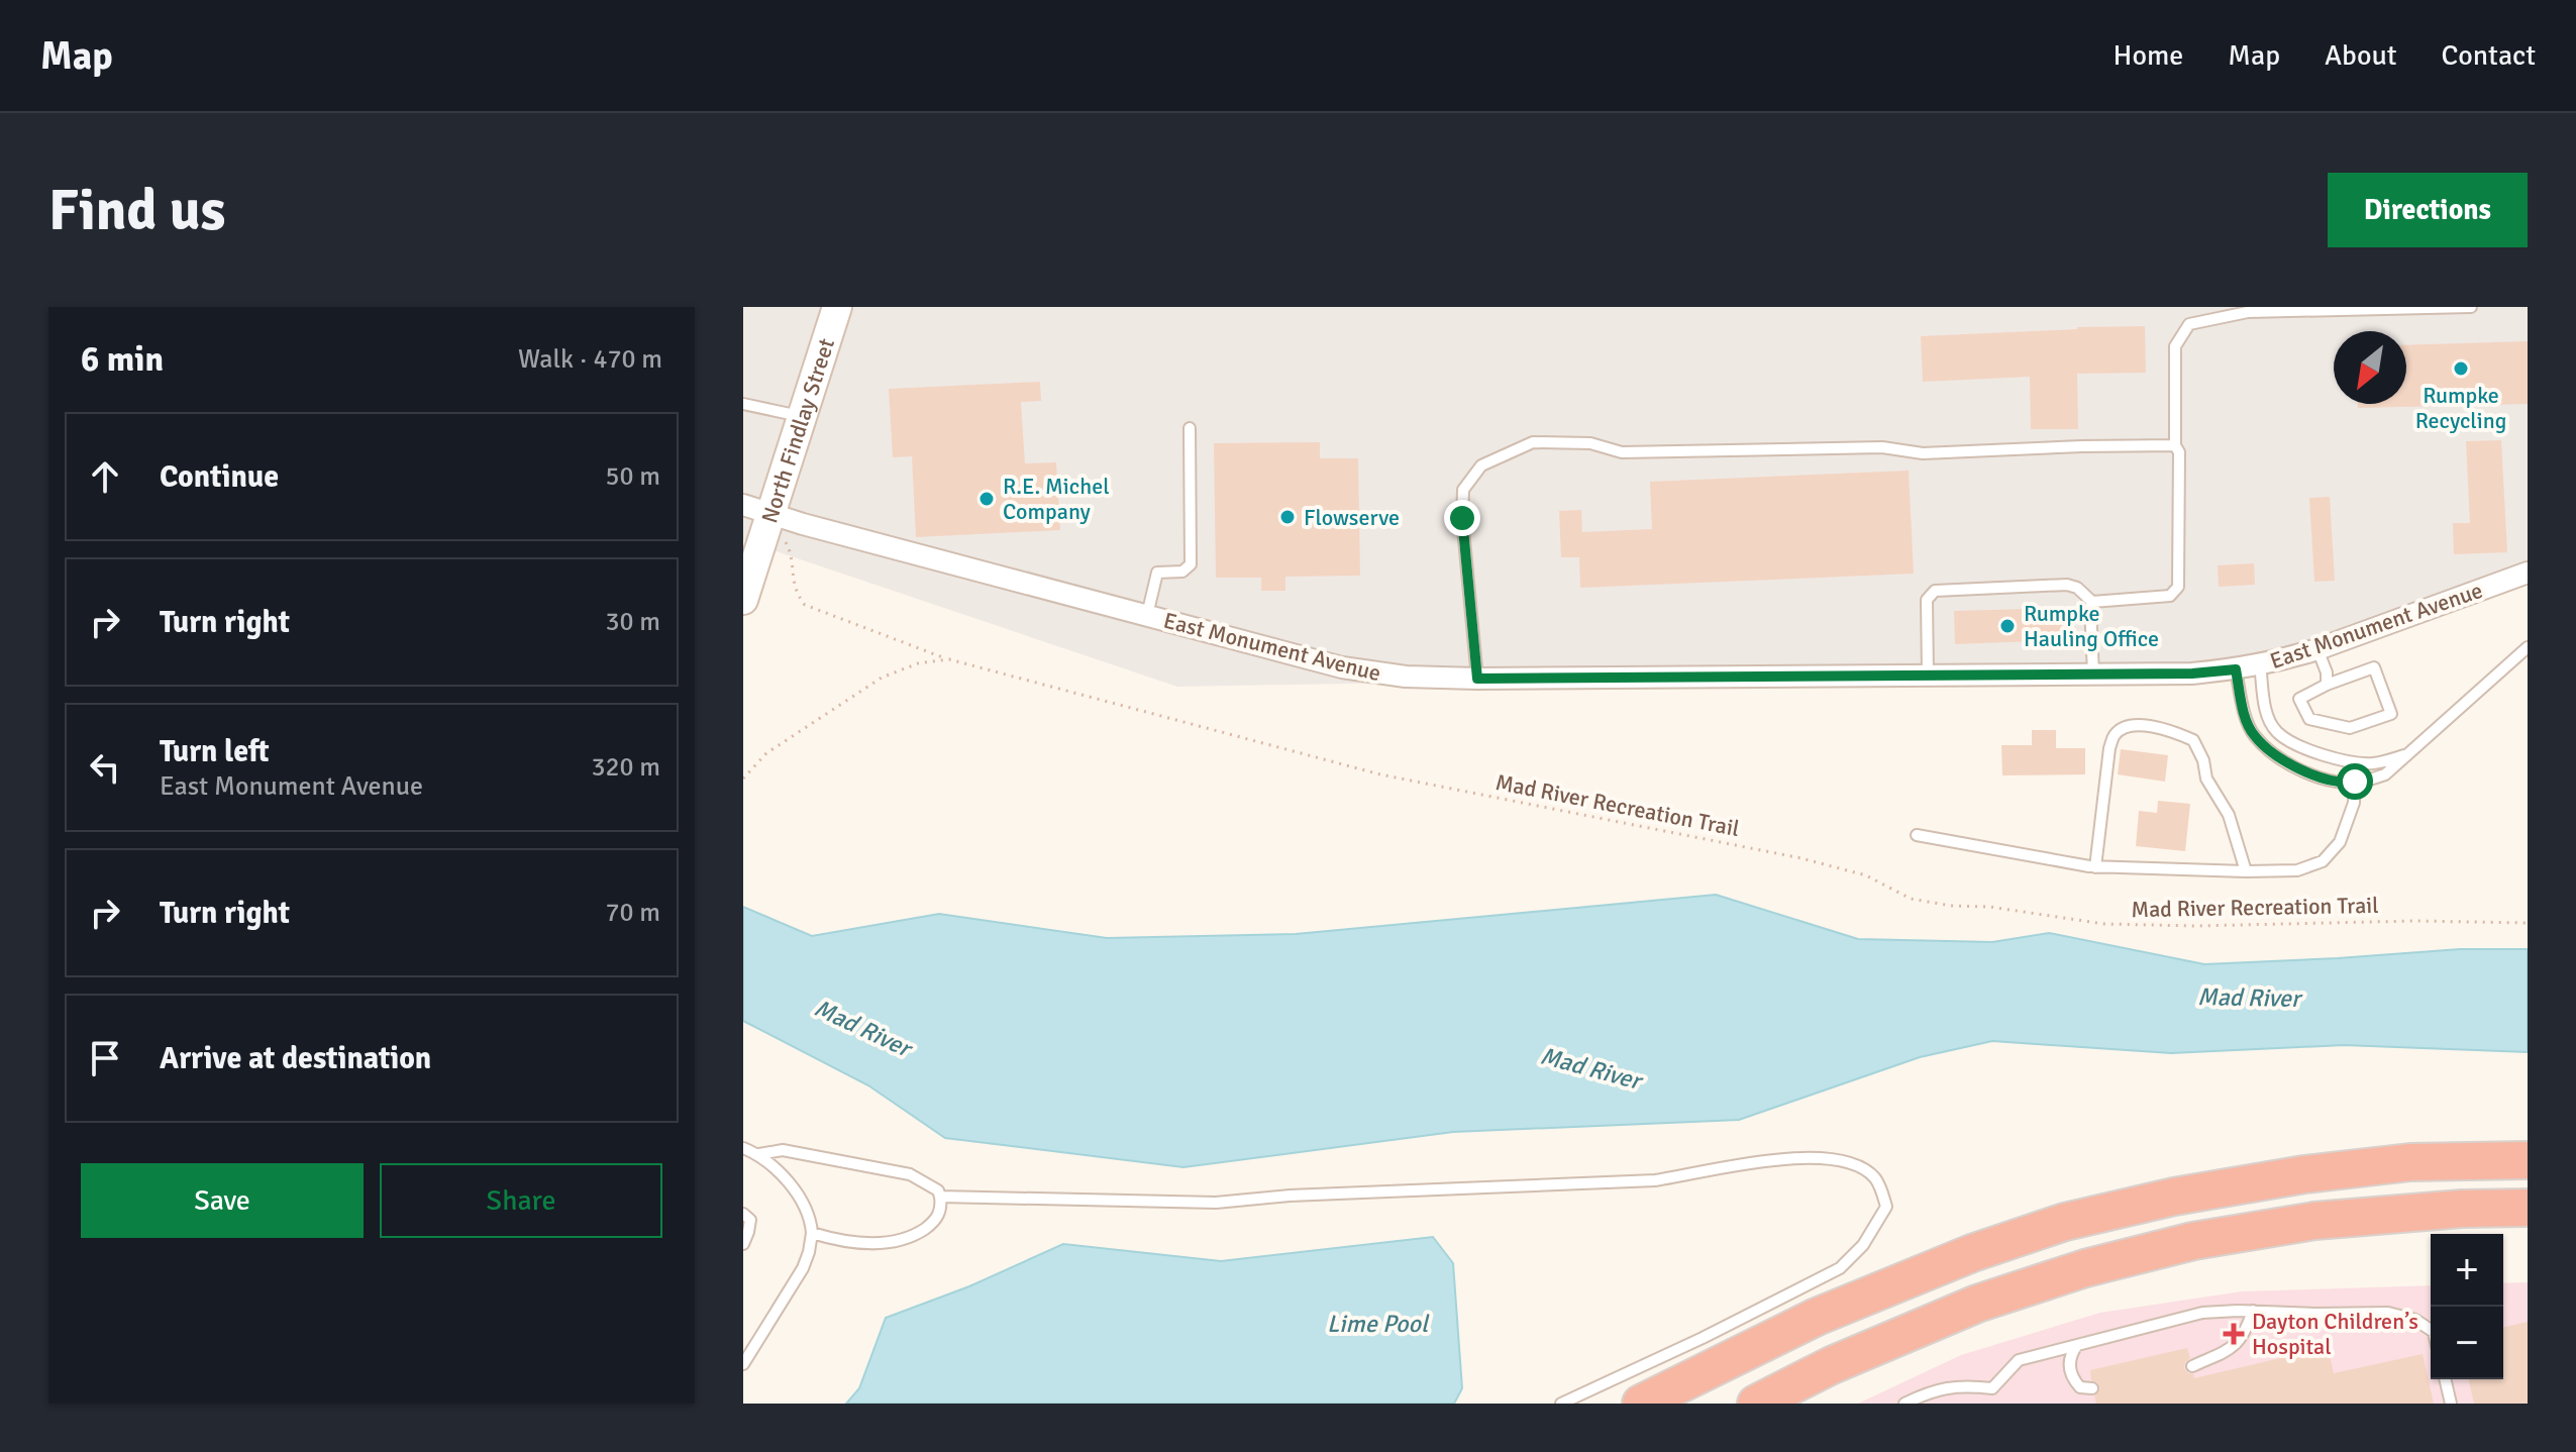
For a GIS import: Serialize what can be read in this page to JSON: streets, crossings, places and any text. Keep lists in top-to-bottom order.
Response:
{
  "streets": {
    "main road": ["North Findlay Street"],
    "street": ["East Monument Avenue"],
    "path": ["Mad River Recreation Trail"]
  },
  "crossings": [
    ["North Findlay Street", "East Monument Avenue"]
  ],
  "water": ["Mad River", "Lime Pool"],
  "places": {
    "other": [
      "Rumpke Recycling",
      "R.E. Michel Company",
      "Flowserve",
      "Rumpke Hauling Office"
    ],
    "health": ["Dayton Children’s Hospital"]
  },
  "north": "bottom left",
  "page": {
    "header": "Map",
    "nav": [
      "Home",
      "Map",
      "About",
      "Contact"
    ],
    "buttons": [
      "Directions",
      ["Save", "Share"]
    ],
    "title": "Find us",
    "heading": ["6 min", "Walk · 470 m"],
    "list": [
      ["Continue", "50 m"],
      ["Turn right", "30 m"],
      ["Turn left", "East Monument Avenue", "320 m"],
      ["Turn right", "70 m"],
      "Arrive at destination"
    ],
    "map_buttons": ["+", "−"]
  }
}
